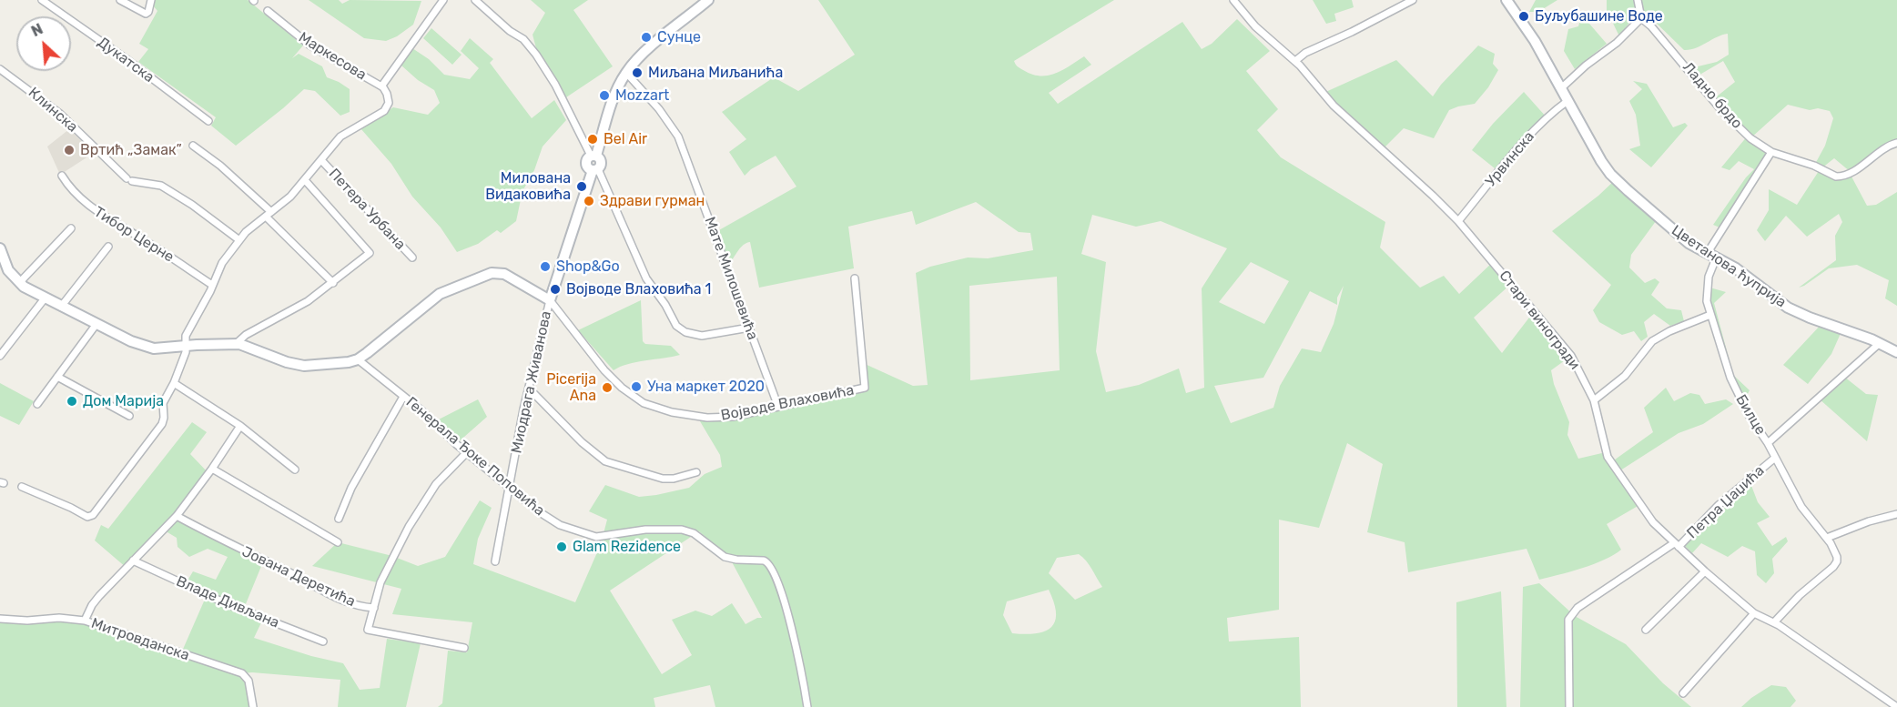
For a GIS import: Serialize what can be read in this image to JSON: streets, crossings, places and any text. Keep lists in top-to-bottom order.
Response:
{
  "streets": {
    "street": [
      "Маркесова",
      "Дукатска",
      "Ладно брдо",
      "Клинска",
      "Урвинска",
      "Петера Урбана",
      "Тибор Церне",
      "Цветанова ћуприја",
      "Мате Милошевића",
      "Стари виногради",
      "Миодрага Живанова",
      "Војводе Влаховића",
      "Билце",
      "Генерала Ђоке Поповића",
      "Петра Џаџића",
      "Јована Деретића",
      "Владе Дивљана",
      "Митровданска"
    ]
  },
  "crossings": [
    ["Маркесова", "Петера Урбана"],
    ["Урвинска", "Цветанова ћуприја"],
    ["Урвинска", "Стари виногради"],
    ["Цветанова ћуприја", "Билце"],
    ["Мате Милошевића", "Војводе Влаховића"],
    ["Стари виногради", "Билце"],
    ["Стари виногради", "Петра Џаџића"],
    ["Миодрага Живанова", "Војводе Влаховића"],
    ["Миодрага Живанова", "Генерала Ђоке Поповића"],
    ["Војводе Влаховића", "Генерала Ђоке Поповића"],
    ["Билце", "Петра Џаџића"]
  ],
  "places": [
    "Буљубашине Воде",
    "Сунце",
    "Миљана Миљанића",
    "Mozzart",
    "Bel Air",
    "Вртић „Замак”",
    "Милована Видаковића",
    "Здрави гурман",
    "Shop&Go",
    "Војводе Влаховића 1",
    "Уна маркет 2020",
    "Picerija Ana",
    "Дом Марија",
    "Glam Rezidence"
  ],
  "north": "top left"
}
